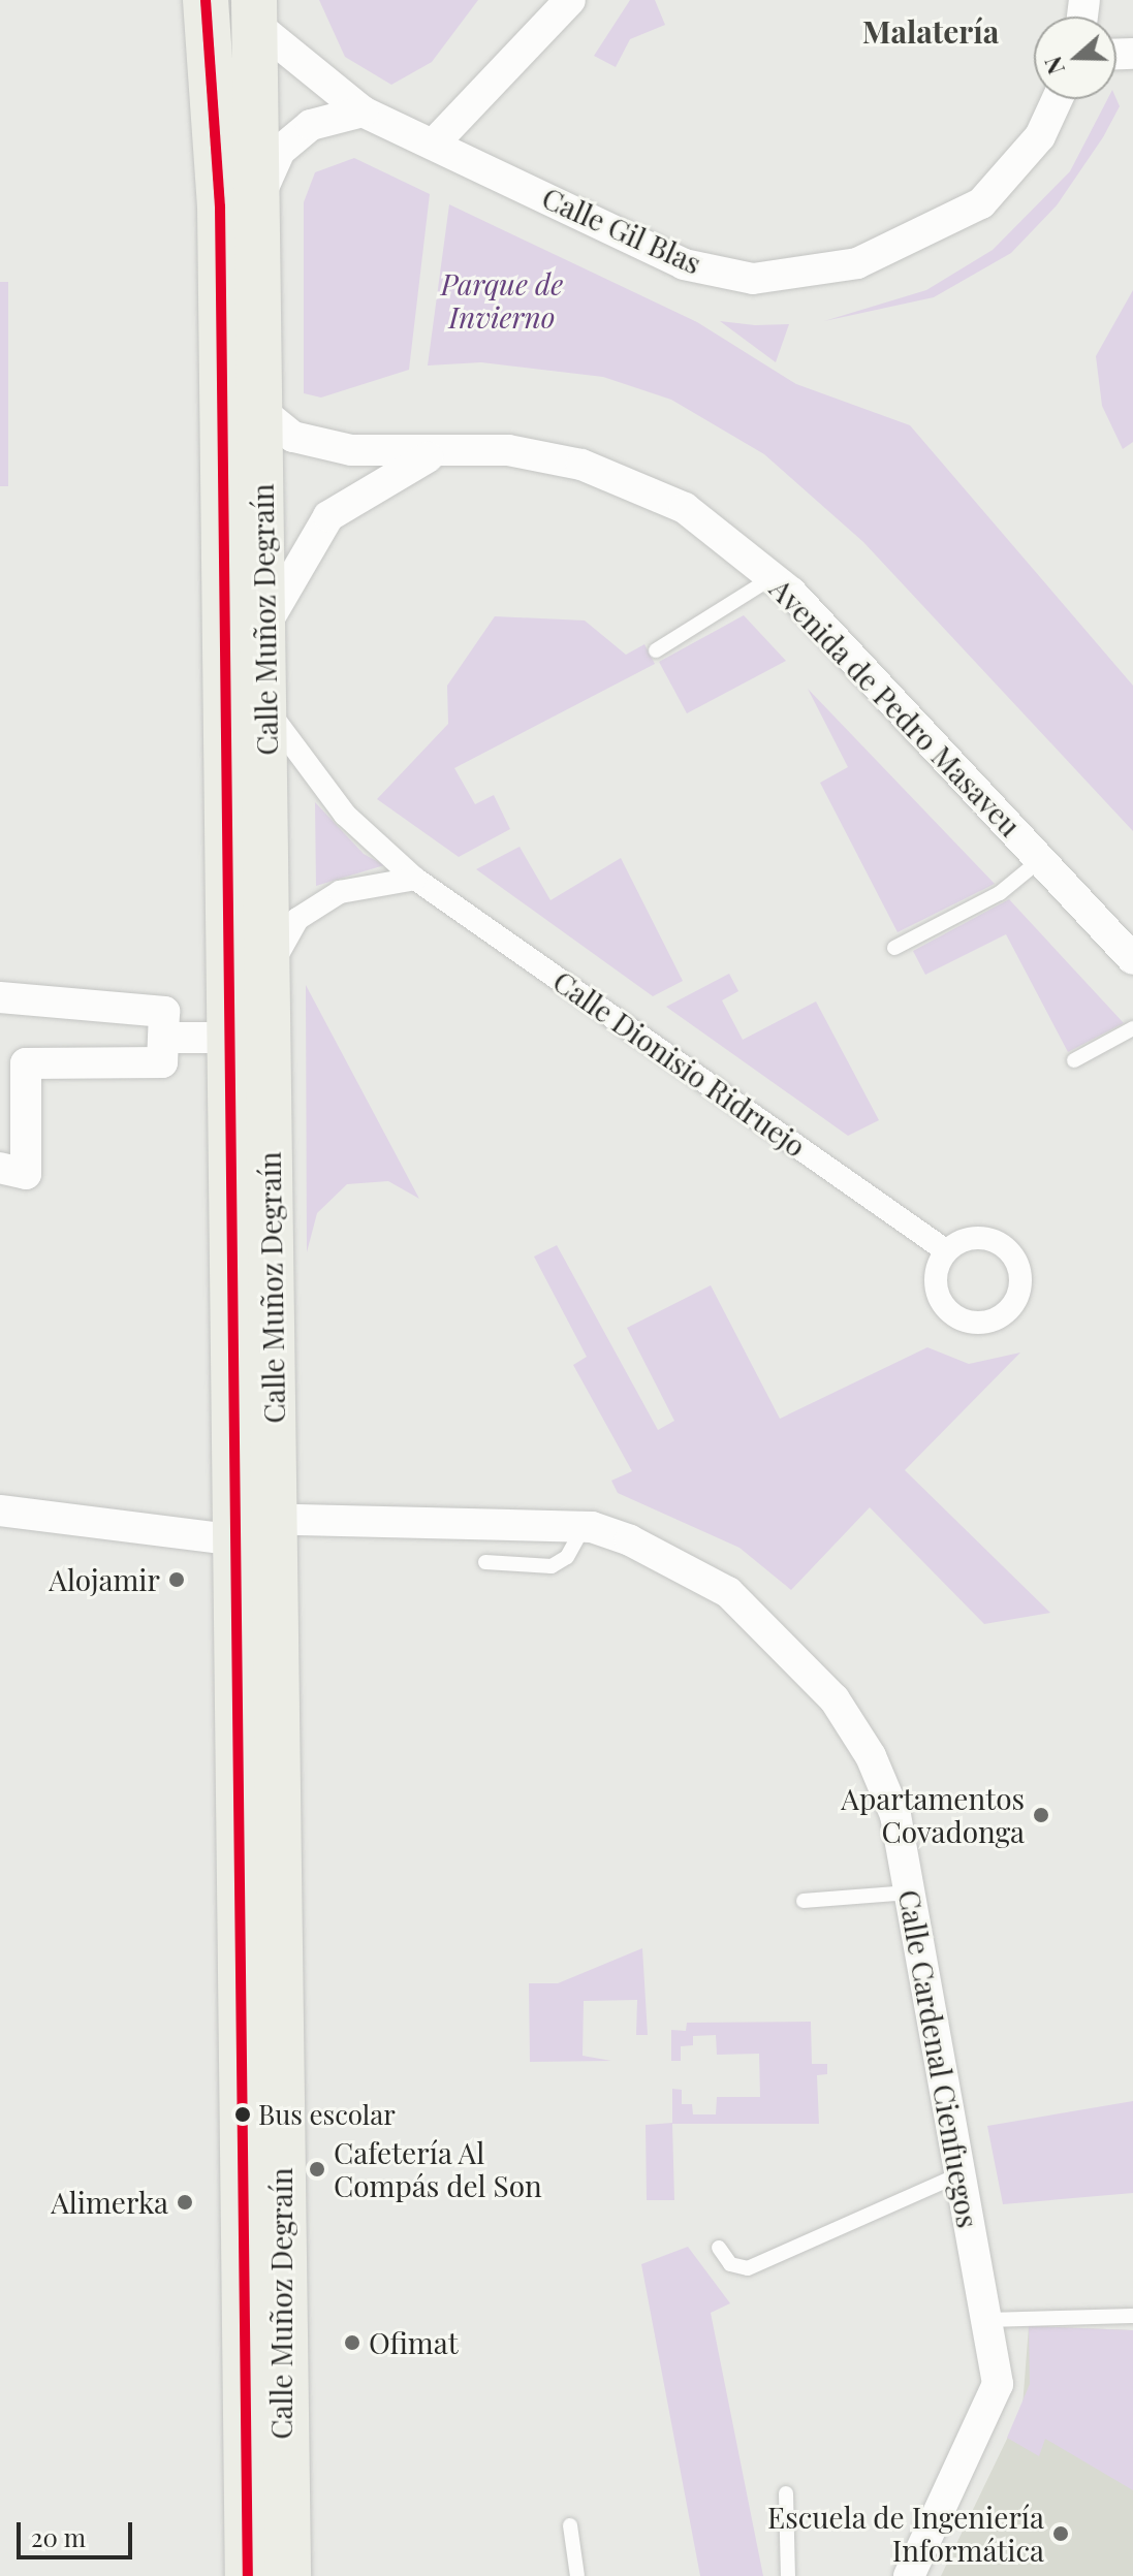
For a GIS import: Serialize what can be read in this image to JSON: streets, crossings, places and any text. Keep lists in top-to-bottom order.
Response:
{
  "streets": {
    "highway": ["Calle Muñoz Degraín"],
    "street": [
      "Calle Gil Blas",
      "Avenida de Pedro Masaveu",
      "Calle Dionisio Ridruejo",
      "Calle Cardenal Cienfuegos"
    ]
  },
  "crossings": [
    ["Calle Gil Blas", "Calle Muñoz Degraín"],
    ["Calle Muñoz Degraín", "Avenida de Pedro Masaveu"],
    ["Calle Muñoz Degraín", "Calle Dionisio Ridruejo"],
    ["Calle Muñoz Degraín", "Calle Cardenal Cienfuegos"]
  ],
  "districts": ["Malatería"],
  "parks": ["Parque de Invierno"],
  "places": [
    "Alojamir",
    "Apartamentos Covadonga",
    "Bus escolar",
    "Cafetería Al Compás del Son",
    "Alimerka",
    "Ofimat",
    "Escuela de Ingeniería Informática"
  ],
  "scale_bar": "20 m",
  "north": "left"
}
